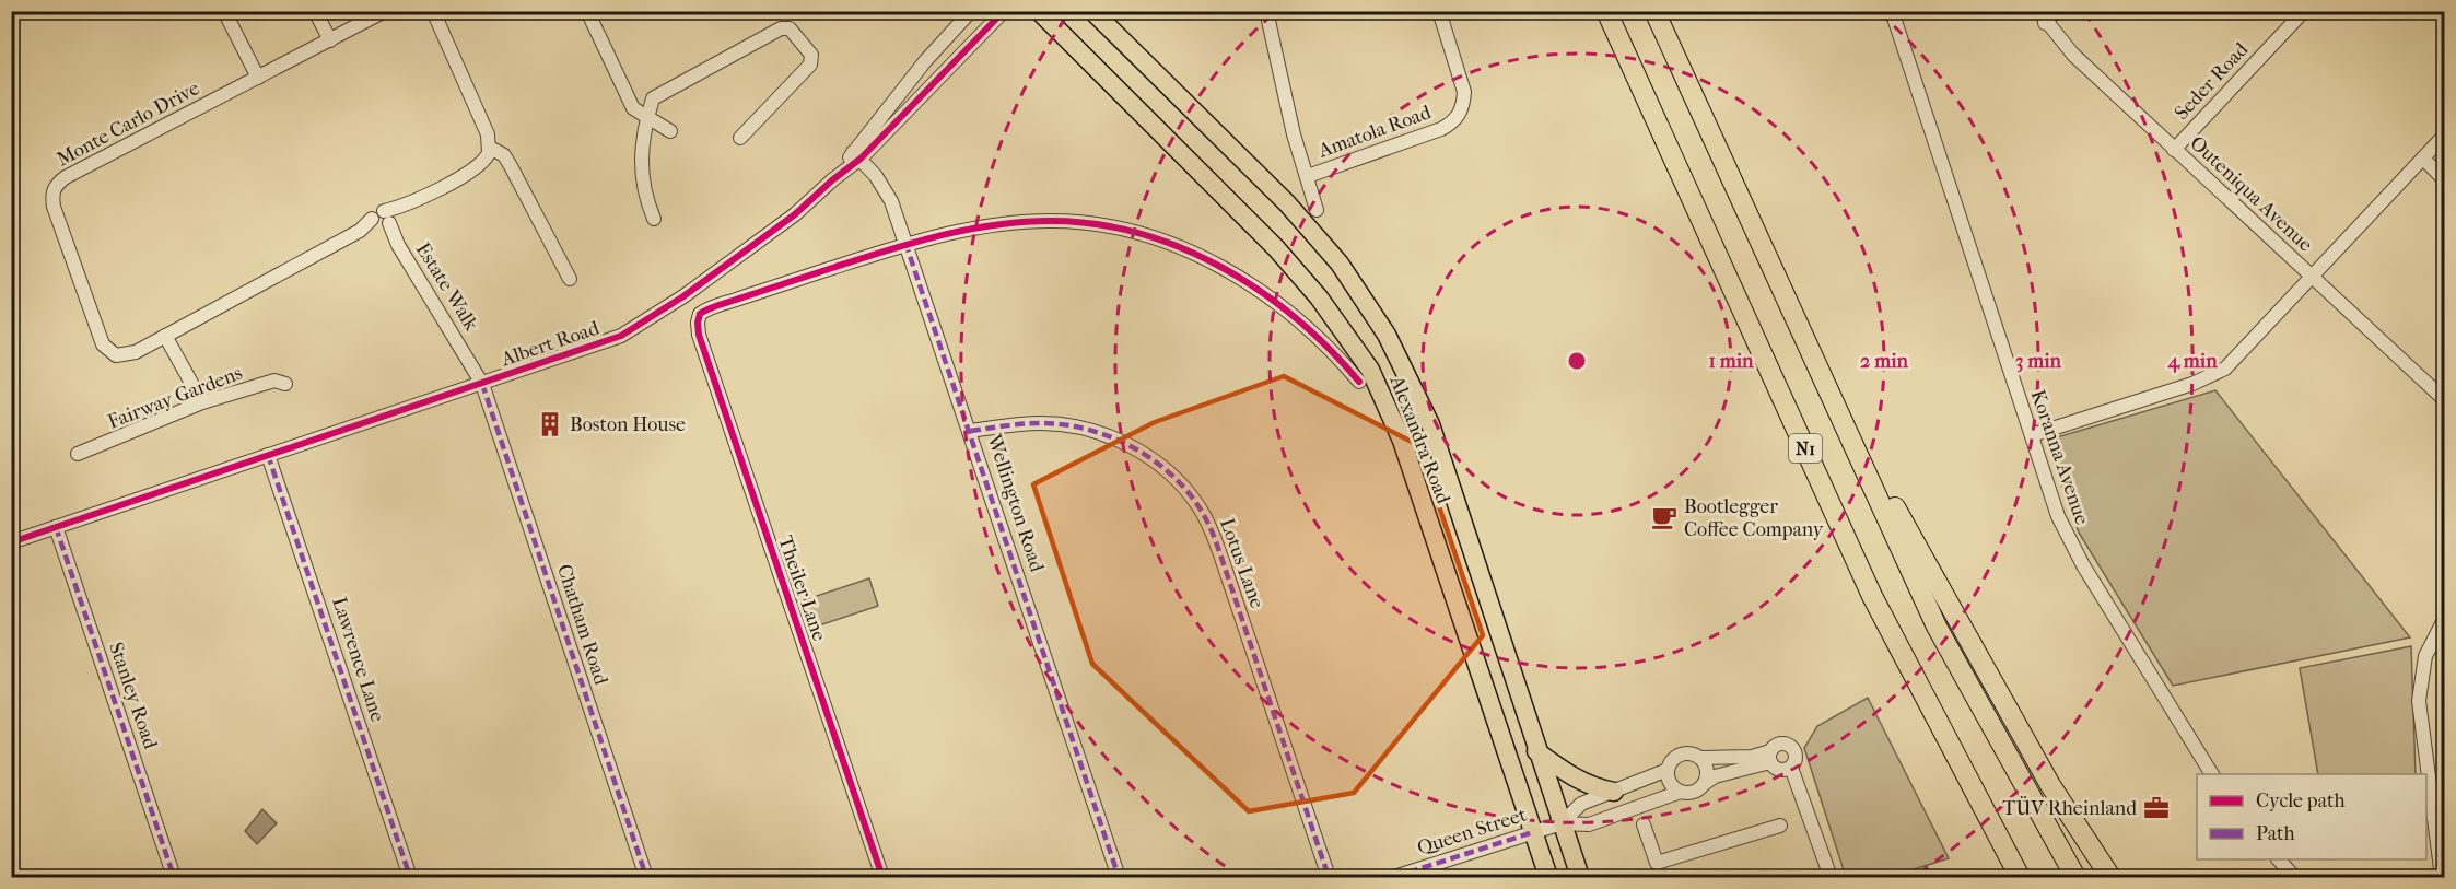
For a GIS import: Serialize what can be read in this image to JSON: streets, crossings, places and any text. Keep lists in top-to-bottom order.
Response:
{
  "streets": {
    "highway": ["N1"],
    "main road": ["Alexandra Road"],
    "street": [
      "Seder Road",
      "Monte Carlo Drive",
      "Amatola Road",
      "Outeniqua Avenue",
      "Estate Walk",
      "Albert Road",
      "Fairway Gardens",
      "Koranna Avenue",
      "Wellington Road",
      "Lotus Lane",
      "Theiler Lane",
      "Chatham Road",
      "Lawrence Lane",
      "Stanley Road",
      "Queen Street"
    ]
  },
  "crossings": [
    ["Seder Road", "Outeniqua Avenue"],
    ["Monte Carlo Drive", "Estate Walk"],
    ["Estate Walk", "Albert Road"],
    ["Estate Walk", "Chatham Road"],
    ["Albert Road", "Wellington Road"],
    ["Albert Road", "Chatham Road"],
    ["Albert Road", "Lawrence Lane"],
    ["Albert Road", "Stanley Road"],
    ["Alexandra Road", "Wellington Road"],
    ["Alexandra Road", "Theiler Lane"],
    ["Alexandra Road", "Queen Street"],
    ["Wellington Road", "Lotus Lane"],
    ["Wellington Road", "Theiler Lane"]
  ],
  "places": {
    "building": ["Boston House"],
    "cafe": ["Bootlegger Coffee Company"],
    "office": ["TÜV Rheinland"]
  },
  "legend": ["Cycle path", "Path"],
  "rings": [
    "1 min",
    "2 min",
    "3 min",
    "4 min"
  ]
}
